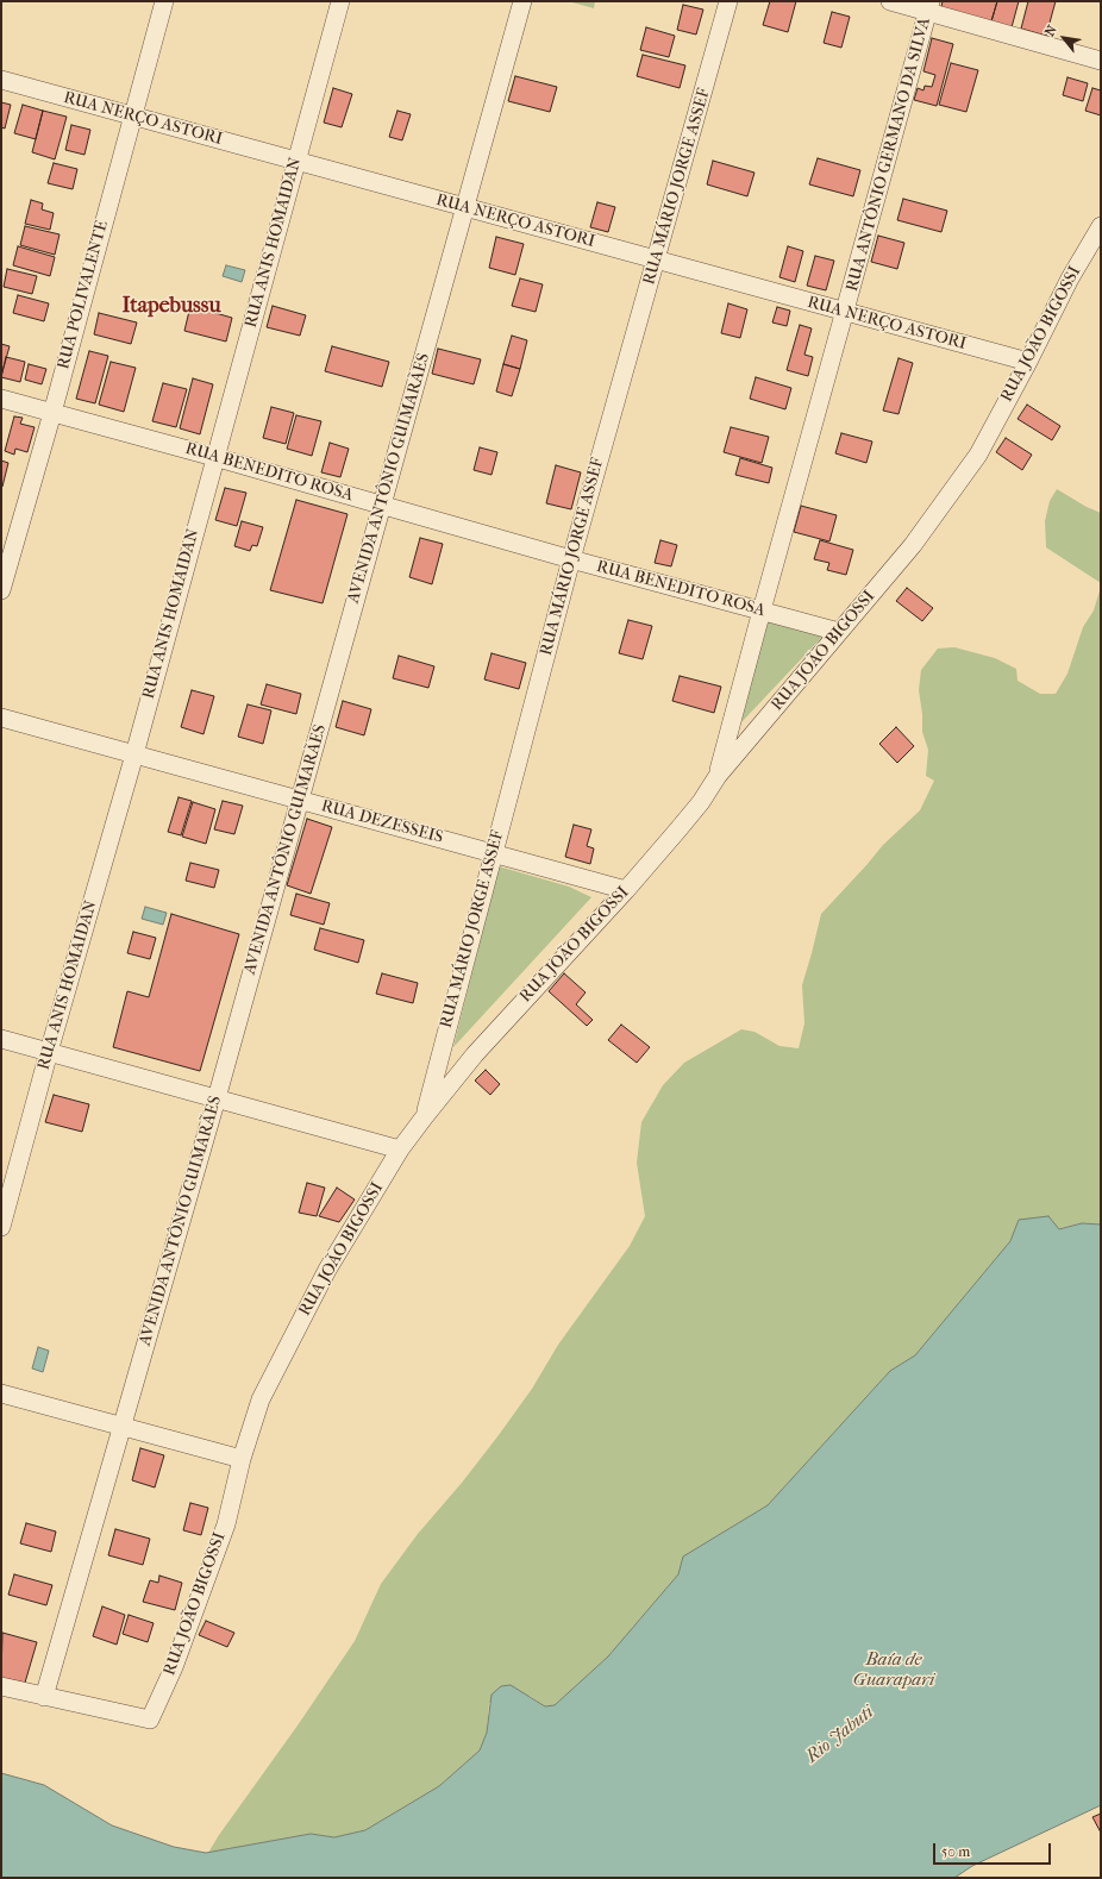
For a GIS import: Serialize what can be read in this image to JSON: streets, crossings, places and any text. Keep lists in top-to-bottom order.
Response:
{
  "streets": {
    "street": [
      "RUA NERÇO ASTORI",
      "RUA ANTÔNIO GERMANO DA SILVA",
      "RUA MÁRIO JORGE ASSEF",
      "RUA ANIS HOMAIDAN",
      "RUA POLIVALENTE",
      "RUA JOÃO BIGOSSI",
      "RUA BENEDITO ROSA",
      "AVENIDA ANTÔNIO GUIMARÃES",
      "RUA DEZESSEIS"
    ]
  },
  "crossings": [
    ["RUA NERÇO ASTORI", "RUA ANTÔNIO GERMANO DA SILVA"],
    ["RUA NERÇO ASTORI", "RUA MÁRIO JORGE ASSEF"],
    ["RUA NERÇO ASTORI", "RUA ANIS HOMAIDAN"],
    ["RUA NERÇO ASTORI", "RUA POLIVALENTE"],
    ["RUA NERÇO ASTORI", "RUA JOÃO BIGOSSI"],
    ["RUA NERÇO ASTORI", "AVENIDA ANTÔNIO GUIMARÃES"],
    ["RUA ANTÔNIO GERMANO DA SILVA", "RUA JOÃO BIGOSSI"],
    ["RUA ANTÔNIO GERMANO DA SILVA", "RUA BENEDITO ROSA"],
    ["RUA MÁRIO JORGE ASSEF", "RUA JOÃO BIGOSSI"],
    ["RUA MÁRIO JORGE ASSEF", "RUA BENEDITO ROSA"],
    ["RUA MÁRIO JORGE ASSEF", "RUA DEZESSEIS"],
    ["RUA ANIS HOMAIDAN", "RUA BENEDITO ROSA"],
    ["RUA ANIS HOMAIDAN", "RUA DEZESSEIS"],
    ["RUA POLIVALENTE", "RUA BENEDITO ROSA"],
    ["RUA JOÃO BIGOSSI", "RUA BENEDITO ROSA"],
    ["RUA JOÃO BIGOSSI", "AVENIDA ANTÔNIO GUIMARÃES"],
    ["RUA JOÃO BIGOSSI", "RUA DEZESSEIS"],
    ["RUA BENEDITO ROSA", "AVENIDA ANTÔNIO GUIMARÃES"],
    ["AVENIDA ANTÔNIO GUIMARÃES", "RUA DEZESSEIS"]
  ],
  "districts": ["Itapebussu"],
  "water": ["Baía de Guarapari", "Rio Jabuti"],
  "scale_bar": "50 m",
  "north": "top left"
}
